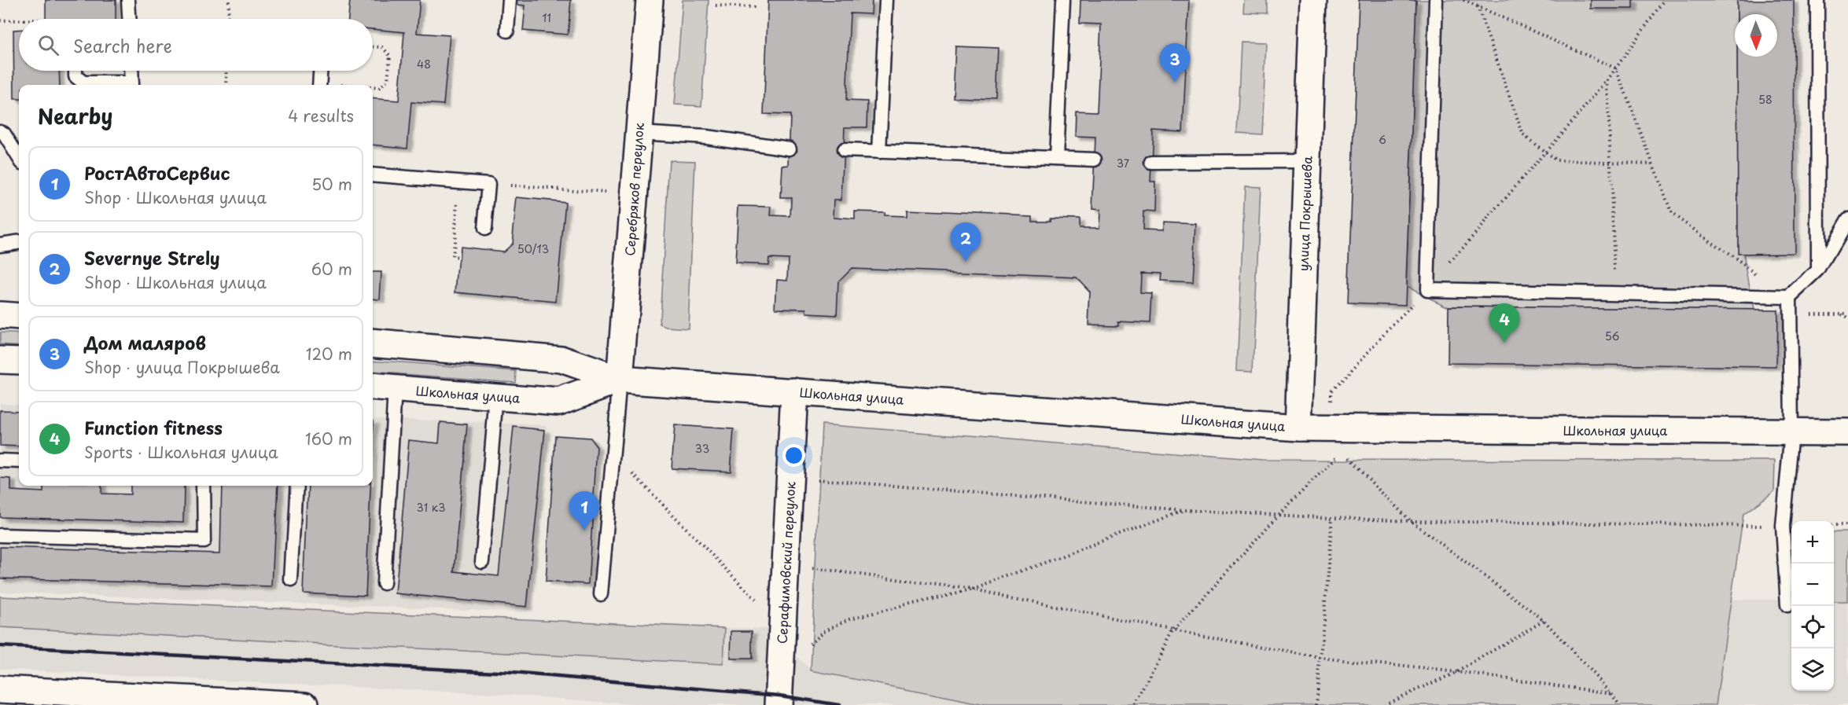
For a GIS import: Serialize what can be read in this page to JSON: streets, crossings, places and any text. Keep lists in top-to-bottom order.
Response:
{
  "streets": {
    "street": [
      "Серебряков переулок",
      "улица Покрышева",
      "Школьная улица",
      "Серафимовский переулок"
    ]
  },
  "crossings": [
    ["Серебряков переулок", "Школьная улица"],
    ["улица Покрышева", "Школьная улица"],
    ["Школьная улица", "Серафимовский переулок"]
  ],
  "house_numbers": [
    "11",
    "48",
    "58",
    "6",
    "37",
    "50/13",
    "56",
    "33",
    "31 к3"
  ],
  "north": "bottom",
  "page": {
    "search": "Search here",
    "pins": [
      "3",
      "2",
      "4",
      "1"
    ],
    "heading": ["Nearby", "4 results"],
    "list": [
      {
        "mark": "1",
        "name": "РостАвтоСервис",
        "note": "Shop · Школьная улица",
        "value": "50 m"
      },
      {
        "mark": "2",
        "name": "Severnye Strely",
        "note": "Shop · Школьная улица",
        "value": "60 m"
      },
      {
        "mark": "3",
        "name": "Дом маляров",
        "note": "Shop · улица Покрышева",
        "value": "120 m"
      },
      {
        "mark": "4",
        "name": "Function fitness",
        "note": "Sports · Школьная улица",
        "value": "160 m"
      }
    ],
    "map_buttons": ["+", "−"]
  }
}
